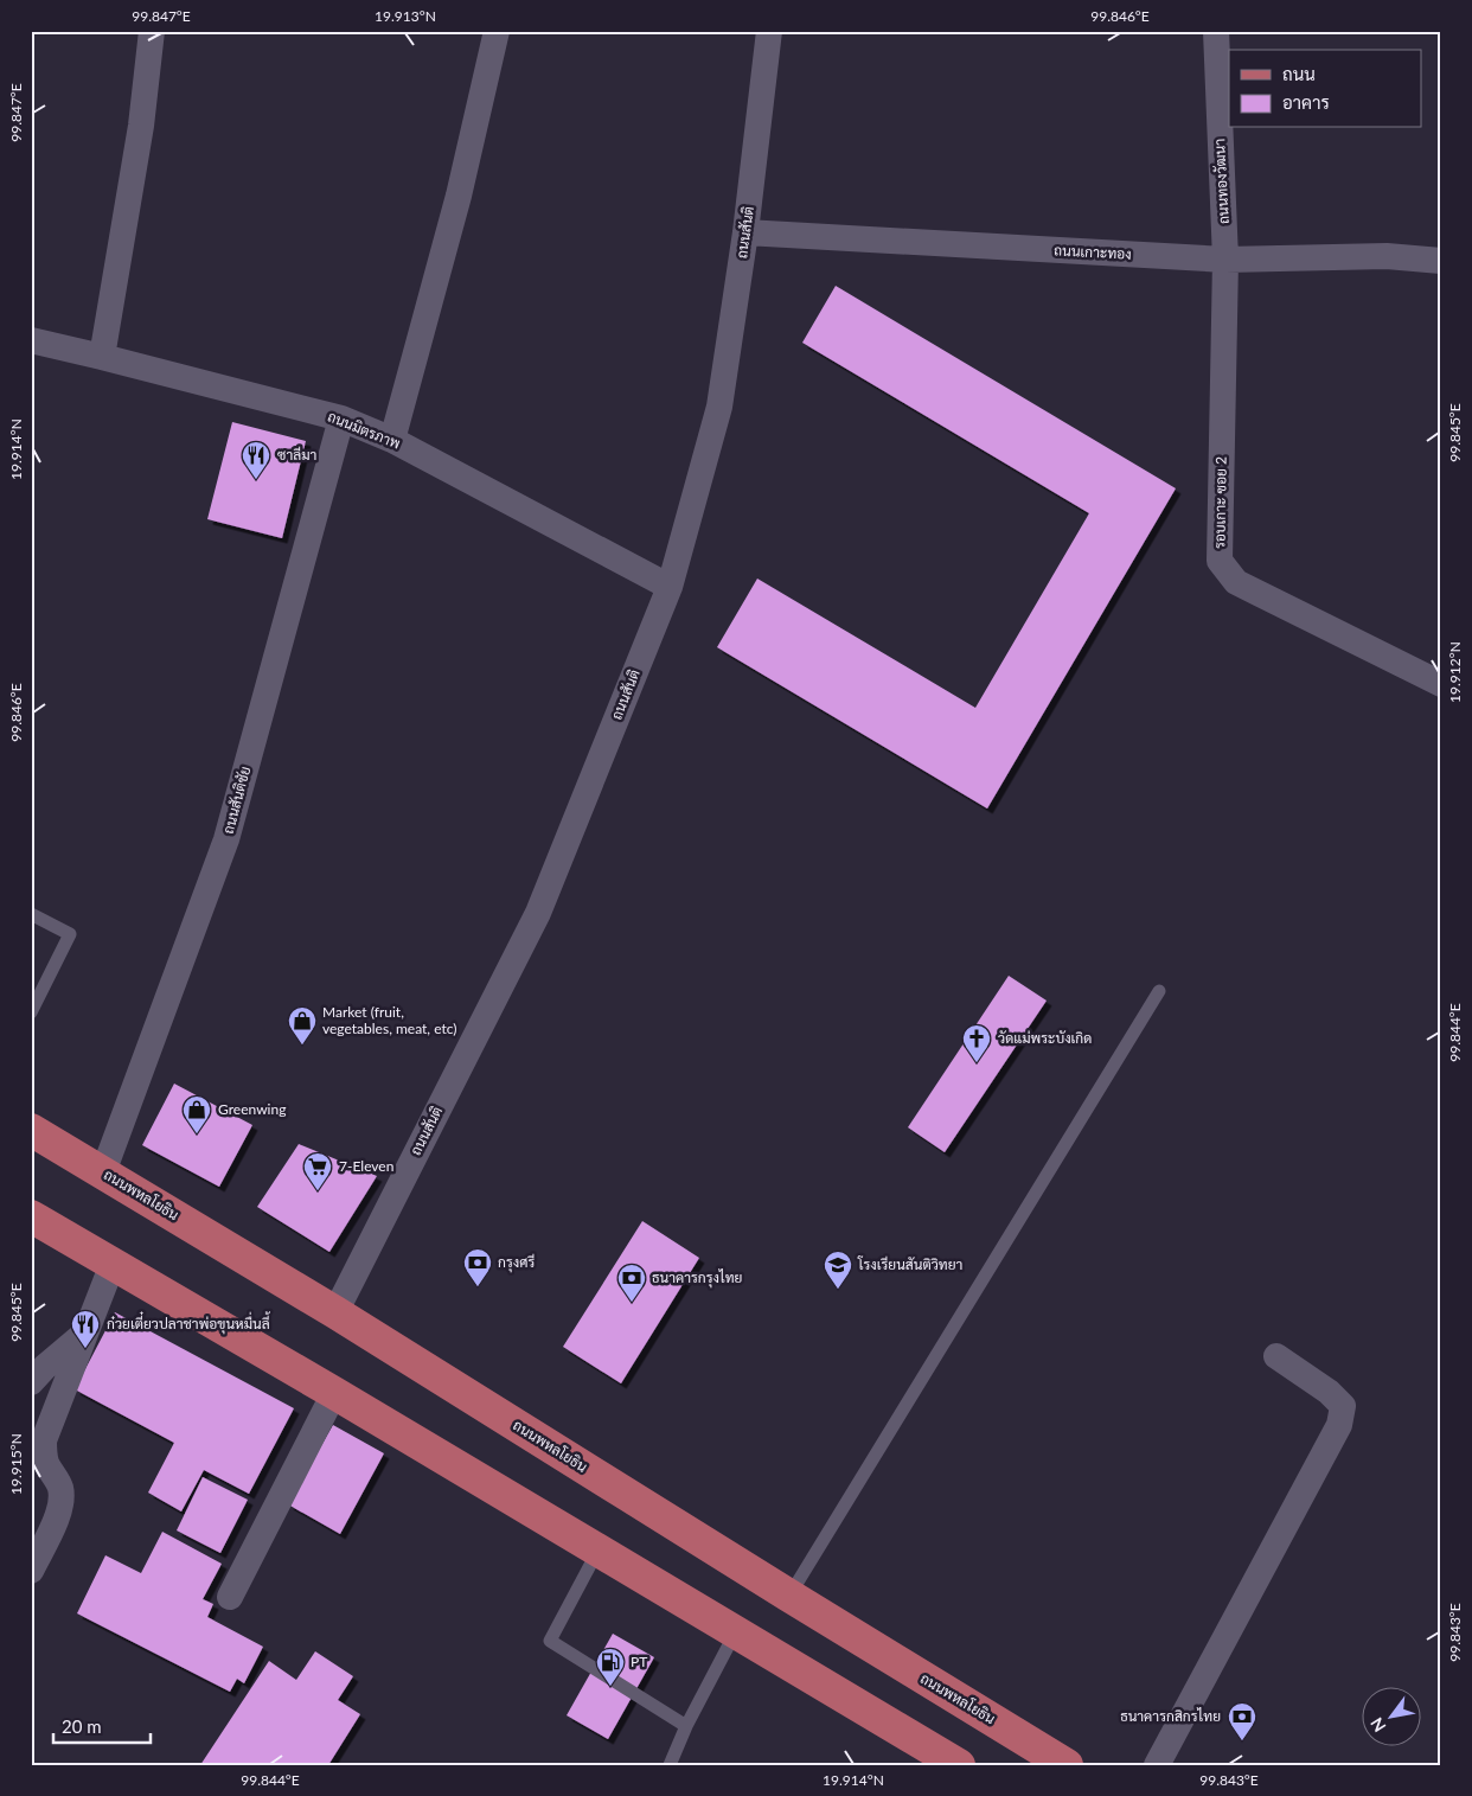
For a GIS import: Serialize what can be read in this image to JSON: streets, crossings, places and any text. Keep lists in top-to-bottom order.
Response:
{
  "streets": {
    "main road": ["ถนนพหลโยธิน"],
    "street": [
      "ถนนทองวัฒนา",
      "ถนนสันติ",
      "ถนนเกาะทอง",
      "ถนนมิตรภาพ",
      "รอบเกาะ ซอย 2",
      "ถนนสันติชัย"
    ]
  },
  "crossings": [
    ["ถนนทองวัฒนา", "ถนนเกาะทอง"],
    ["ถนนทองวัฒนา", "รอบเกาะ ซอย 2"],
    ["ถนนสันติ", "ถนนเกาะทอง"],
    ["ถนนสันติ", "ถนนมิตรภาพ"],
    ["ถนนสันติ", "ถนนพหลโยธิน"],
    ["ถนนเกาะทอง", "รอบเกาะ ซอย 2"],
    ["ถนนมิตรภาพ", "ถนนสันติชัย"],
    ["ถนนสันติชัย", "ถนนพหลโยธิน"]
  ],
  "places": {
    "restaurant": ["ซาลีมา", "ก๋วยเตี๋ยวปลาชาพ่อขุนหมื่นลี้"],
    "shop": ["Market (fruit, vegetables, meat, etc)", "Greenwing"],
    "church": ["วัดแม่พระบังเกิด"],
    "supermarket": ["7-Eleven"],
    "bank": ["กรุงศรี", "ธนาคารกรุงไทย", "ธนาคารกสิกรไทย"],
    "school or university": ["โรงเรียนสันติวิทยา"],
    "fuel station": ["PT"]
  },
  "legend": ["ถนน", "อาคาร"],
  "scale_bar": "20 m",
  "north": "bottom left",
  "coordinates": [
    "99.847°E",
    "19.913°N",
    "99.846°E",
    "99.845°E",
    "19.914°N",
    "19.912°N",
    "99.844°E",
    "19.915°N",
    "99.843°E"
  ]
}
